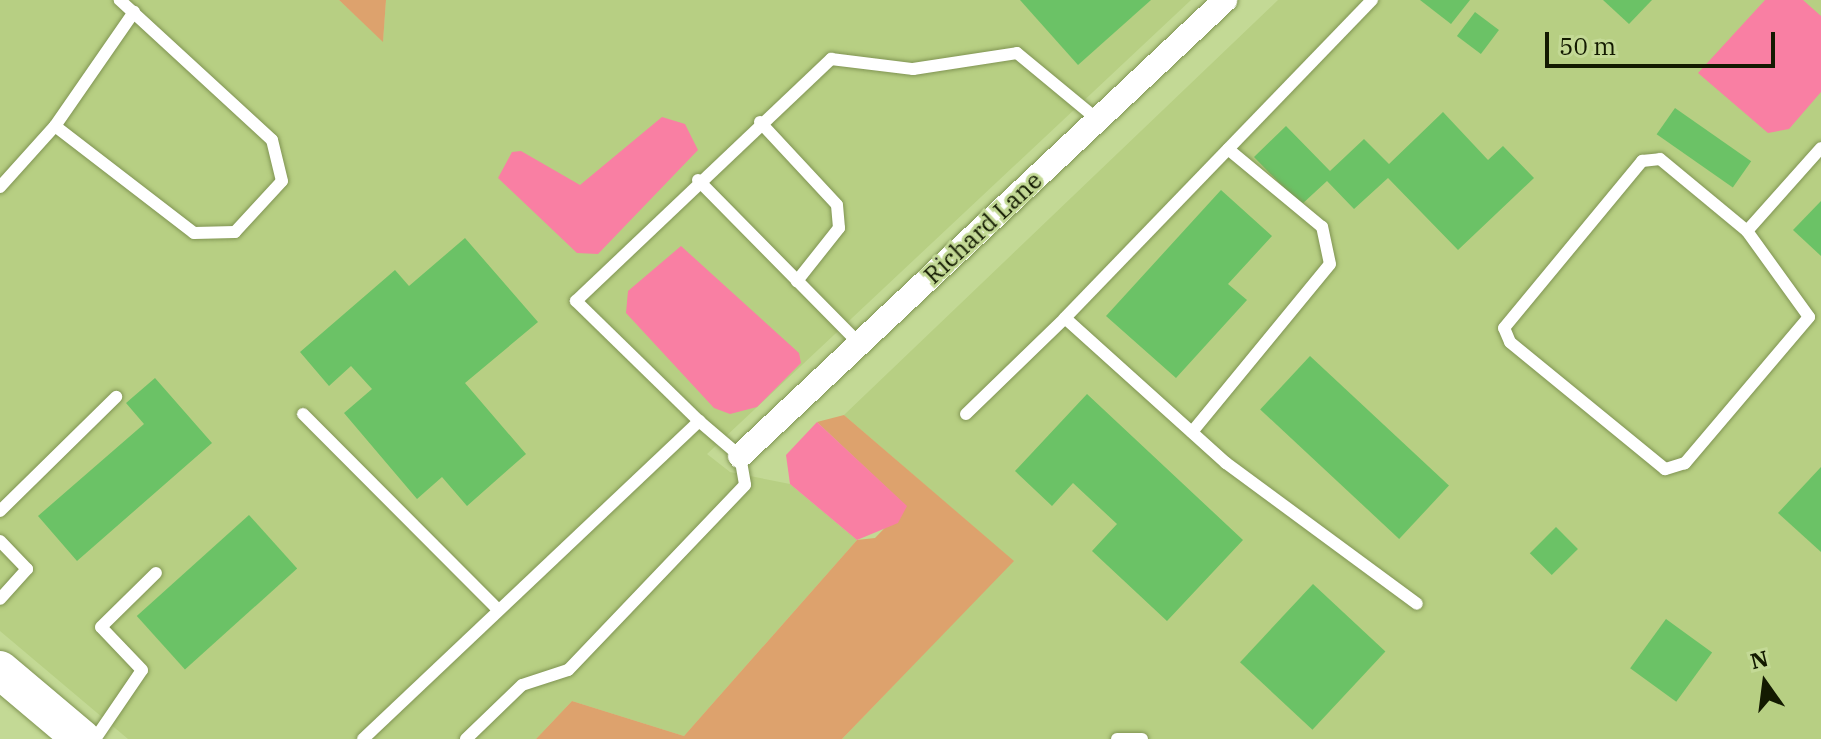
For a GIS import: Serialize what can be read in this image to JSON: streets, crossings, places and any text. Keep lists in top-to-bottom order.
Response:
{
  "streets": {
    "street": ["Richard Lane"]
  },
  "scale_bar": "50 m",
  "north": "top"
}
